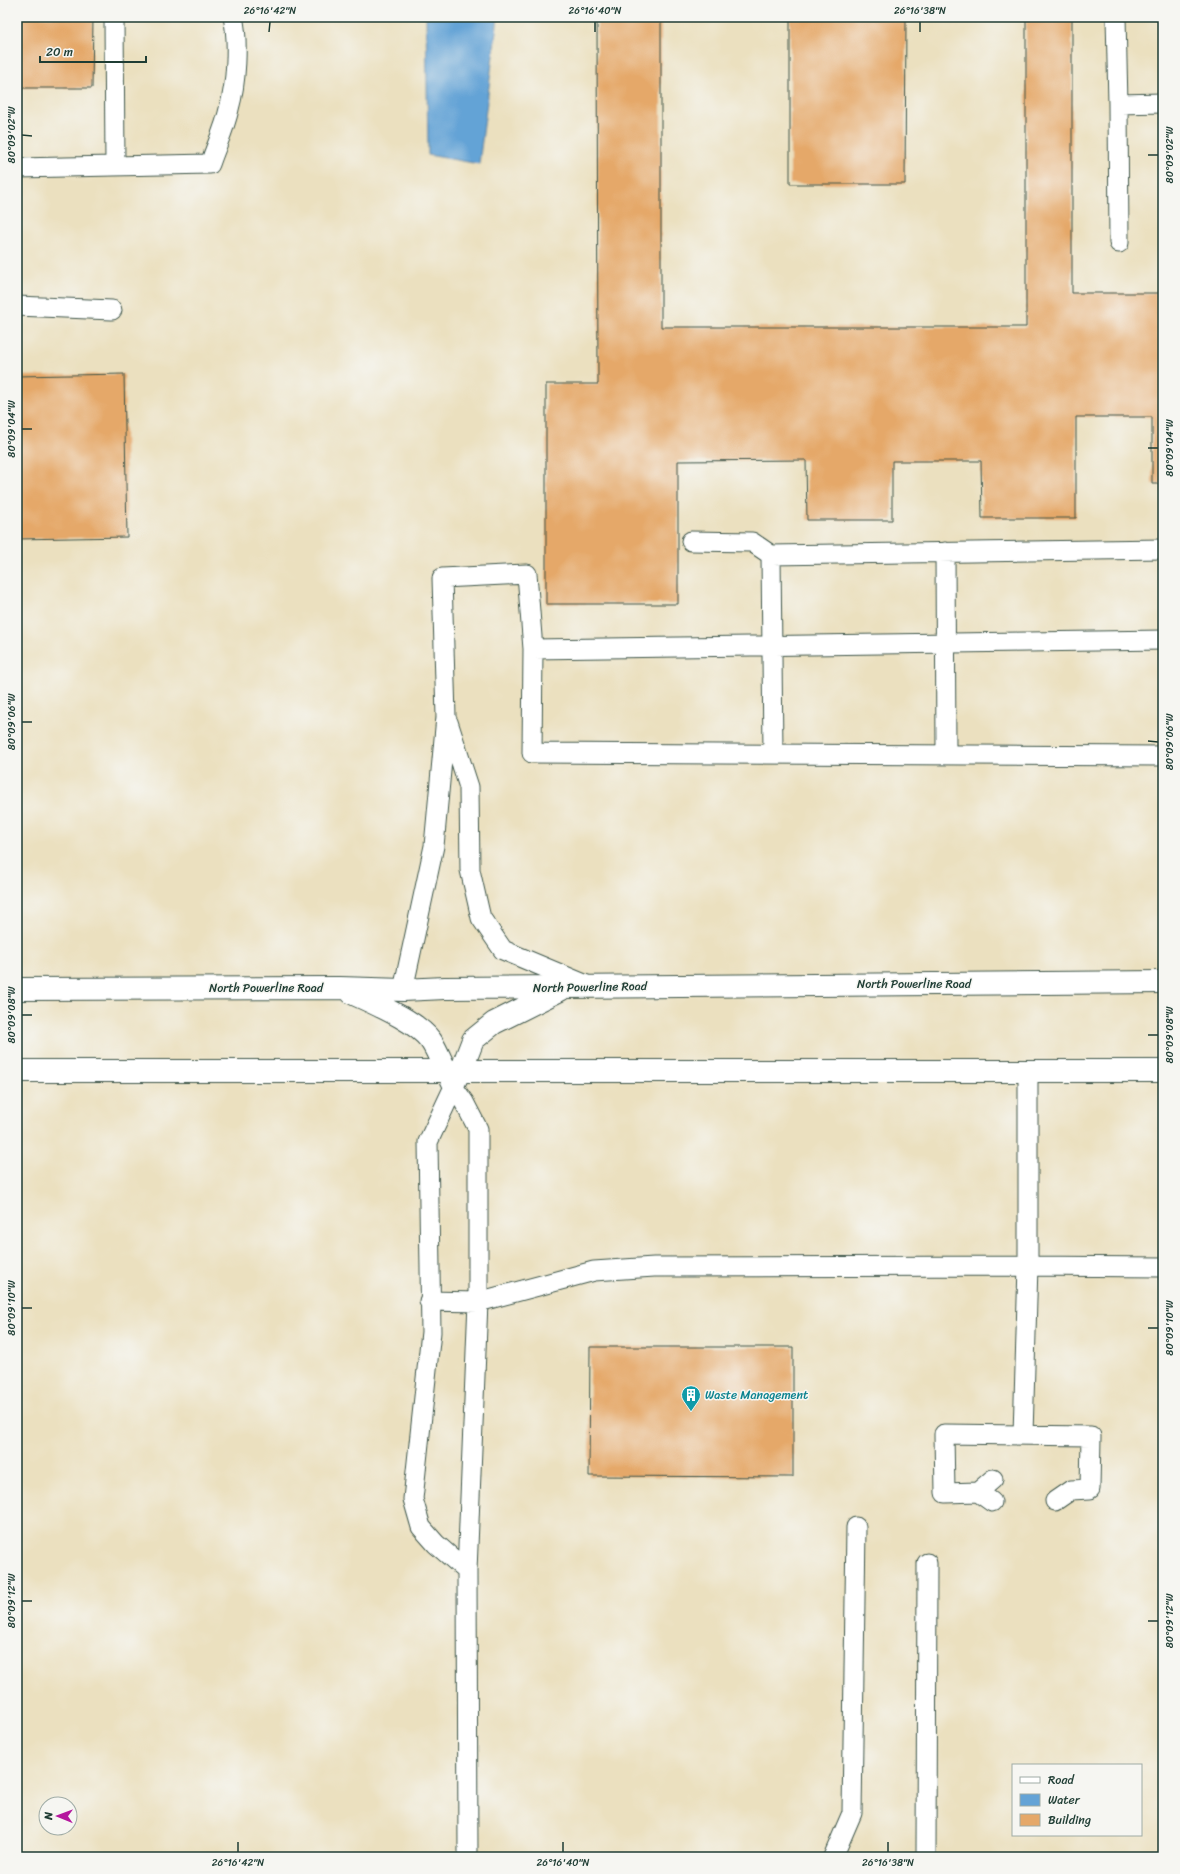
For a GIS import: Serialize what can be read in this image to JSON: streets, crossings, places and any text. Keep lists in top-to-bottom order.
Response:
{
  "streets": {
    "main road": ["North Powerline Road"]
  },
  "places": {
    "building": ["Waste Management"]
  },
  "legend": ["Road", "Water", "Building"],
  "scale_bar": "20 m",
  "north": "left",
  "coordinates": [
    "26°16'42\"N",
    "26°16'40\"N",
    "26°16'38\"N",
    "80°09'02\"W",
    "80°09'04\"W",
    "80°09'06\"W",
    "80°09'08\"W",
    "80°09'10\"W",
    "80°09'12\"W"
  ]
}
